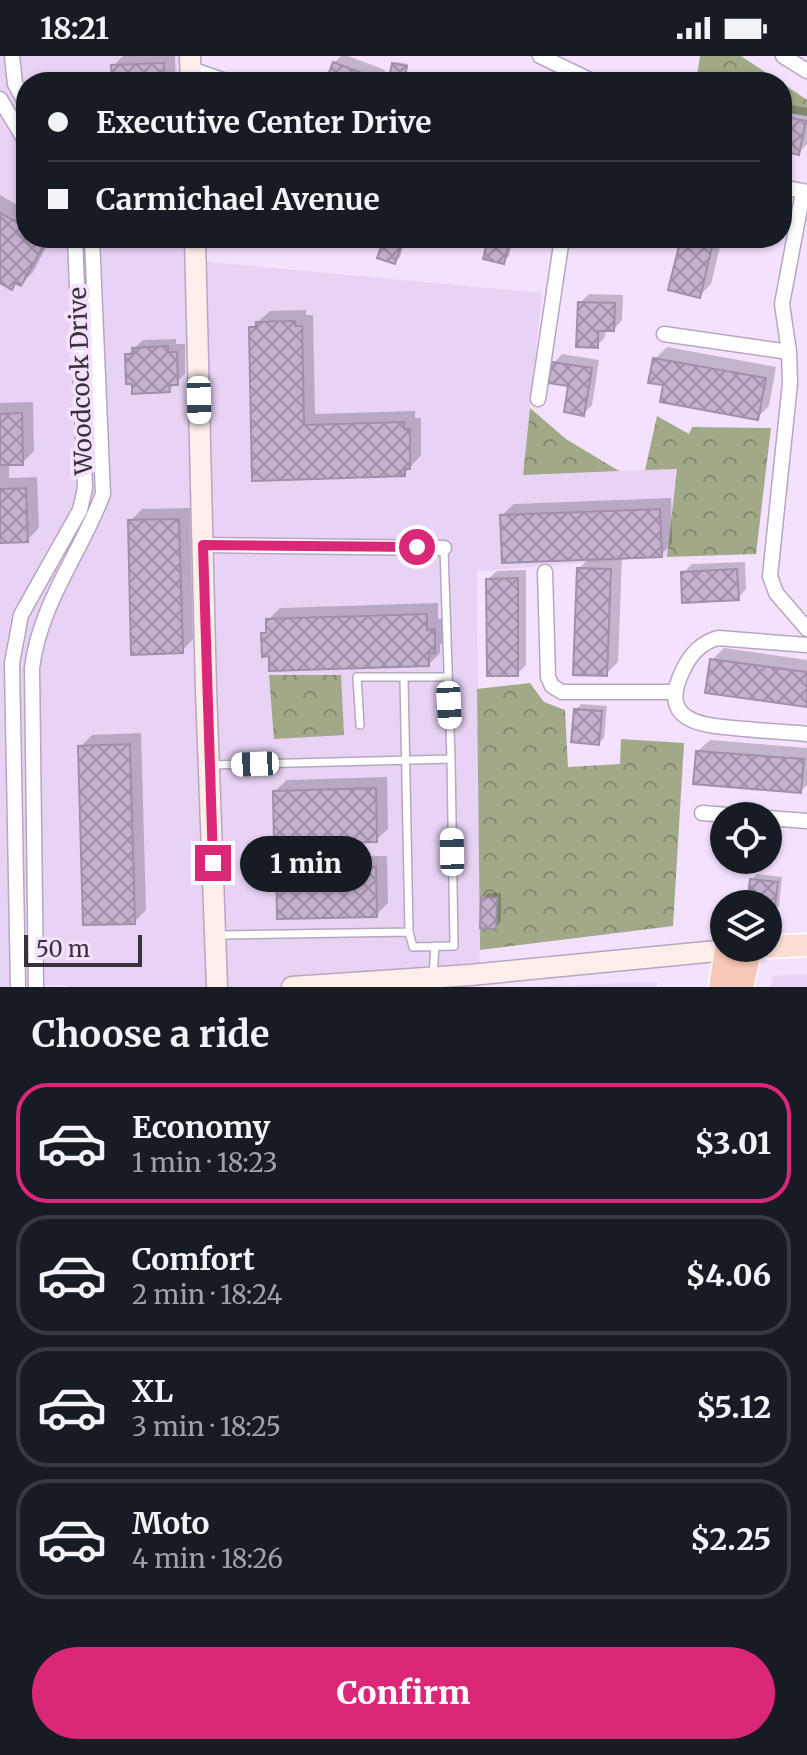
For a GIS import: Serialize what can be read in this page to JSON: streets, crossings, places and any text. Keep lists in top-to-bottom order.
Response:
{
  "streets": {
    "street": ["Woodcock Drive"]
  },
  "scale_bar": "50 m",
  "page": {
    "status": "18:21",
    "banner": ["Executive Center Drive", "Carmichael Avenue"],
    "bubble": "1 min",
    "scale": "50 m",
    "heading": "Choose a ride",
    "list": [
      {
        "name": "Economy",
        "note": "1 min · 18:23",
        "value": "$3.01"
      },
      {
        "name": "Comfort",
        "note": "2 min · 18:24",
        "value": "$4.06"
      },
      {
        "name": "XL",
        "note": "3 min · 18:25",
        "value": "$5.12"
      },
      {
        "name": "Moto",
        "note": "4 min · 18:26",
        "value": "$2.25"
      }
    ],
    "buttons": "Confirm"
  }
}
